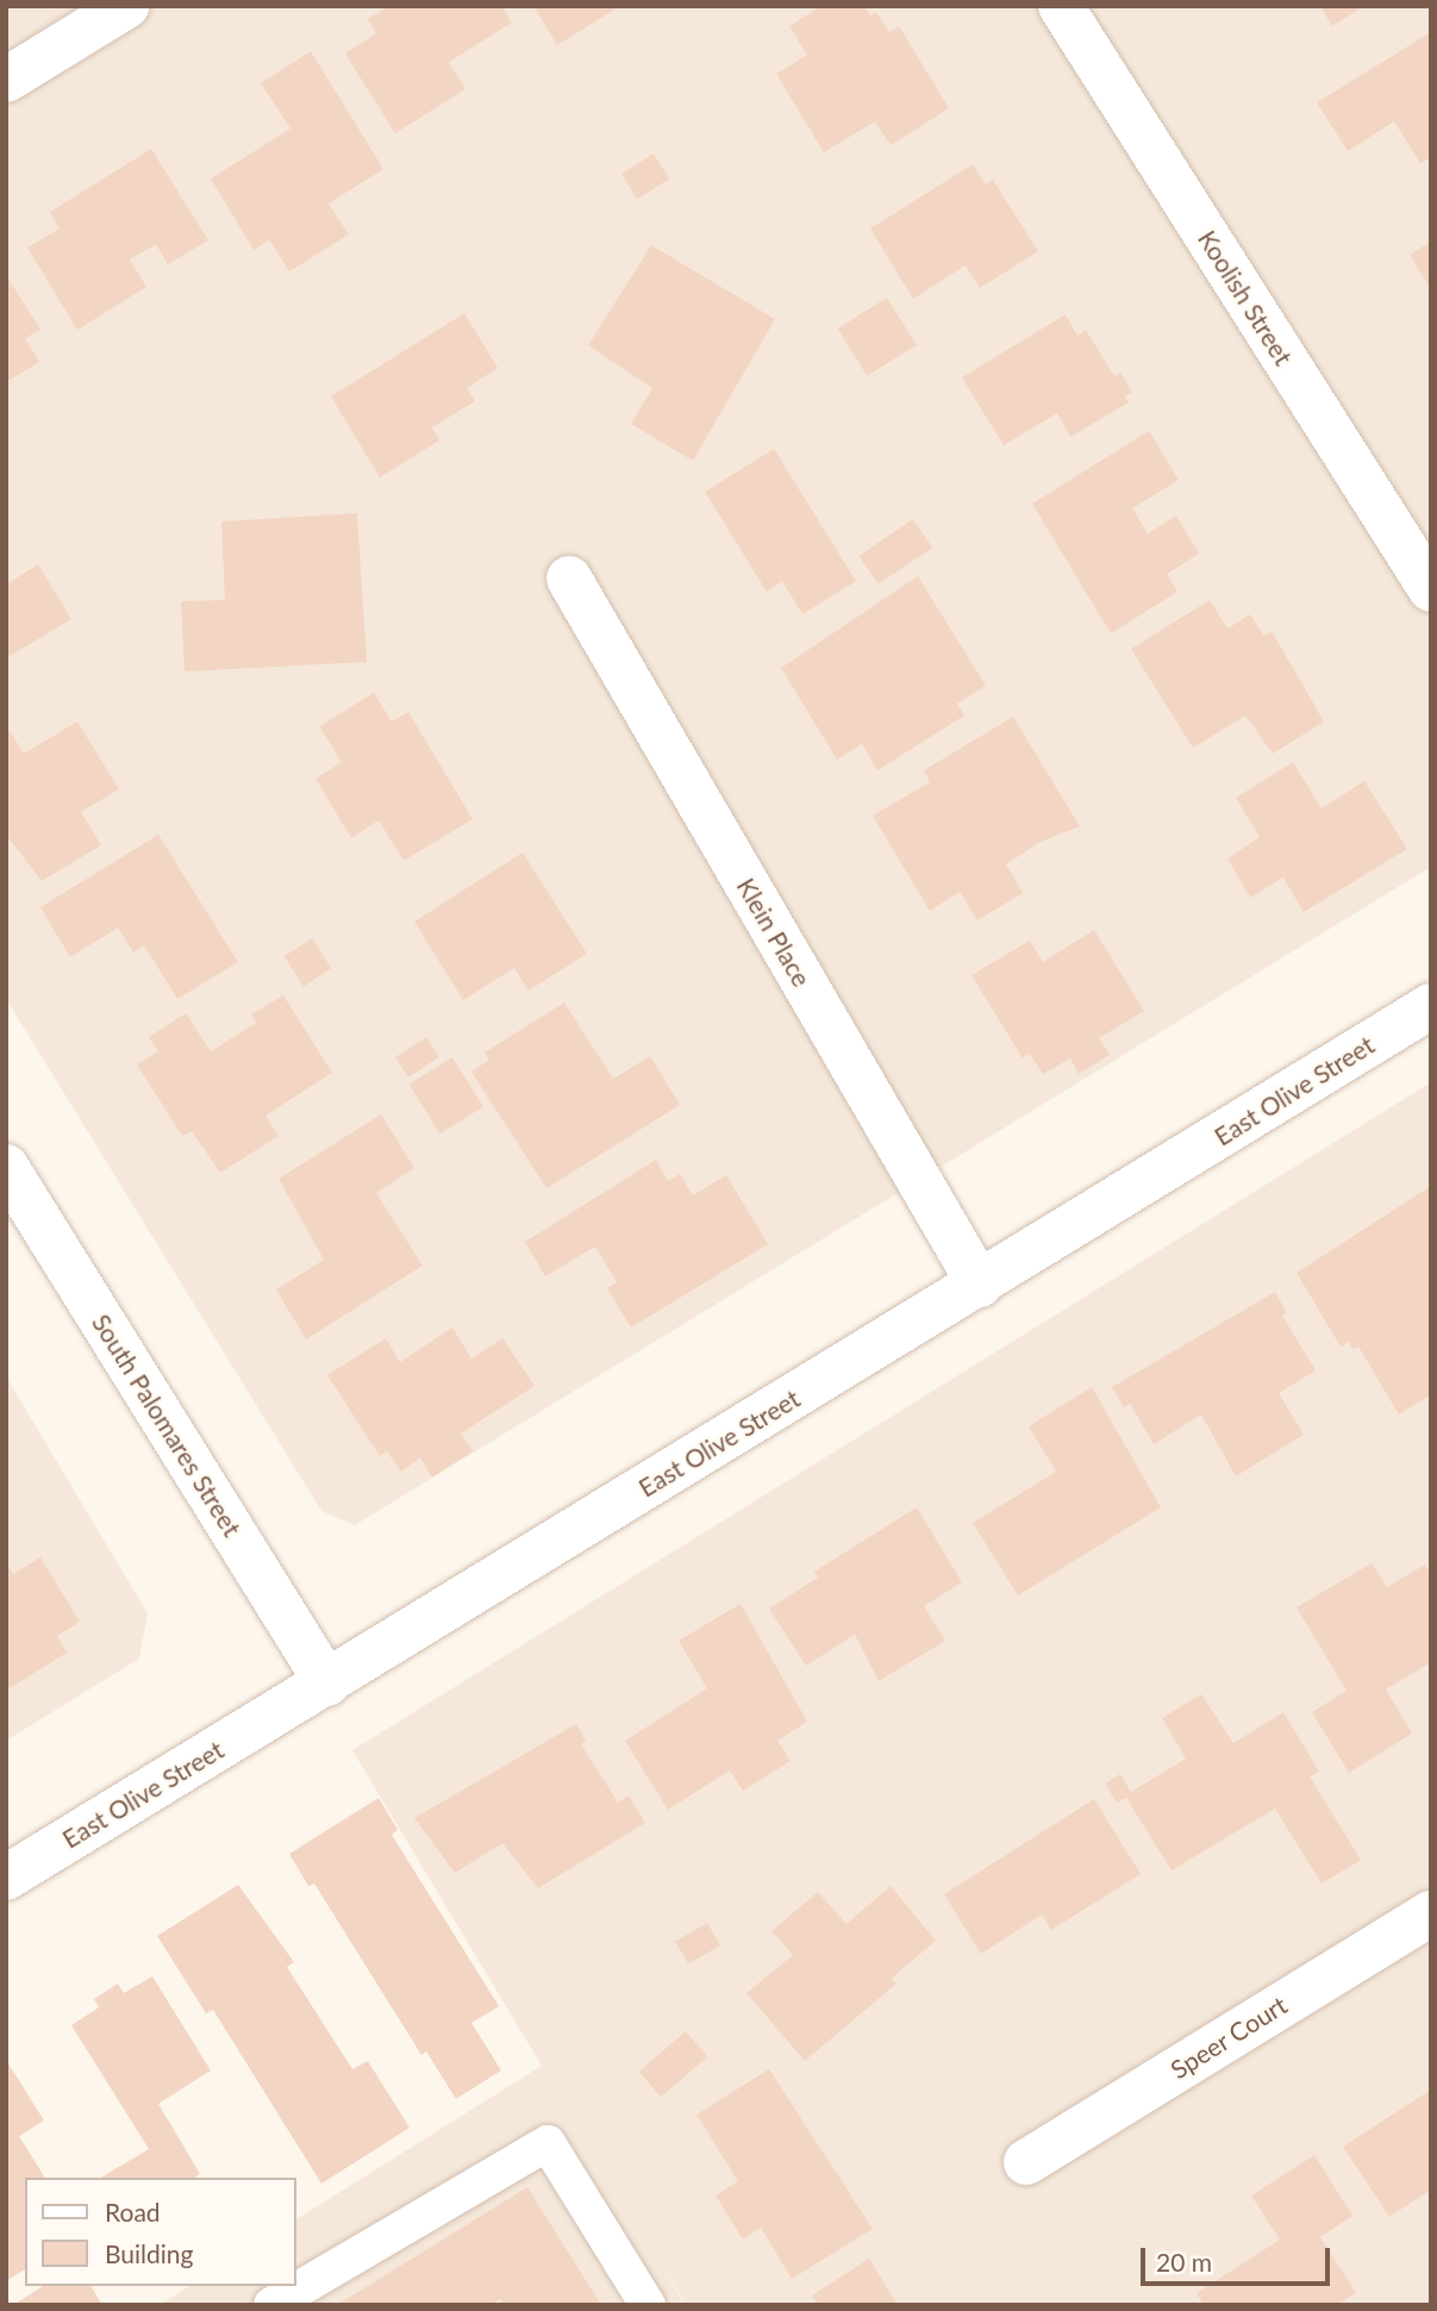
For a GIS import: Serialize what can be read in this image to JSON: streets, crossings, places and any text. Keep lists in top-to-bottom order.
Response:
{
  "streets": {
    "street": [
      "Koolish Street",
      "Klein Place",
      "East Olive Street",
      "South Palomares Street",
      "Speer Court"
    ]
  },
  "crossings": [
    ["Klein Place", "East Olive Street"],
    ["East Olive Street", "South Palomares Street"]
  ],
  "legend": ["Road", "Building"],
  "scale_bar": "20 m"
}
